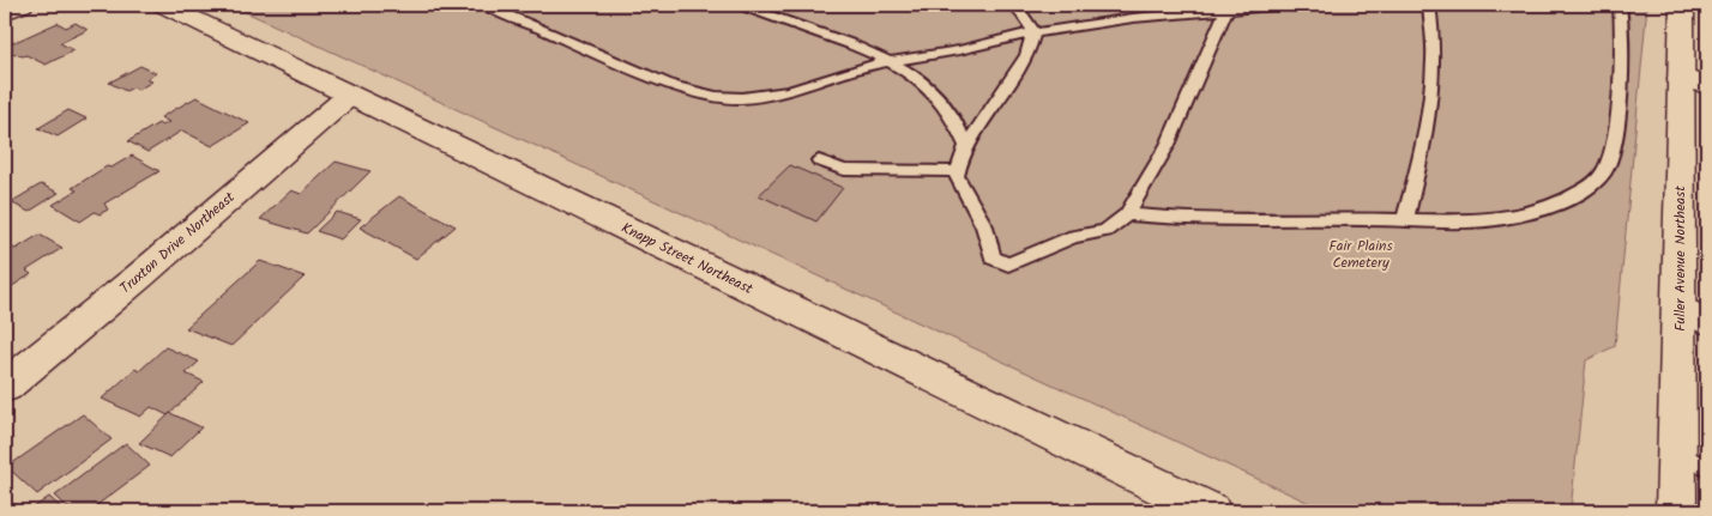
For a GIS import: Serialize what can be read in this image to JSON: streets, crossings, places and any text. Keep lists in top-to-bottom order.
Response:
{
  "streets": {
    "main road": ["Truxton Drive Northeast", "Knapp Street Northeast", "Fuller Avenue Northeast"]
  },
  "crossings": [
    ["Truxton Drive Northeast", "Knapp Street Northeast"]
  ],
  "parks": ["Fair Plains Cemetery"]
}
